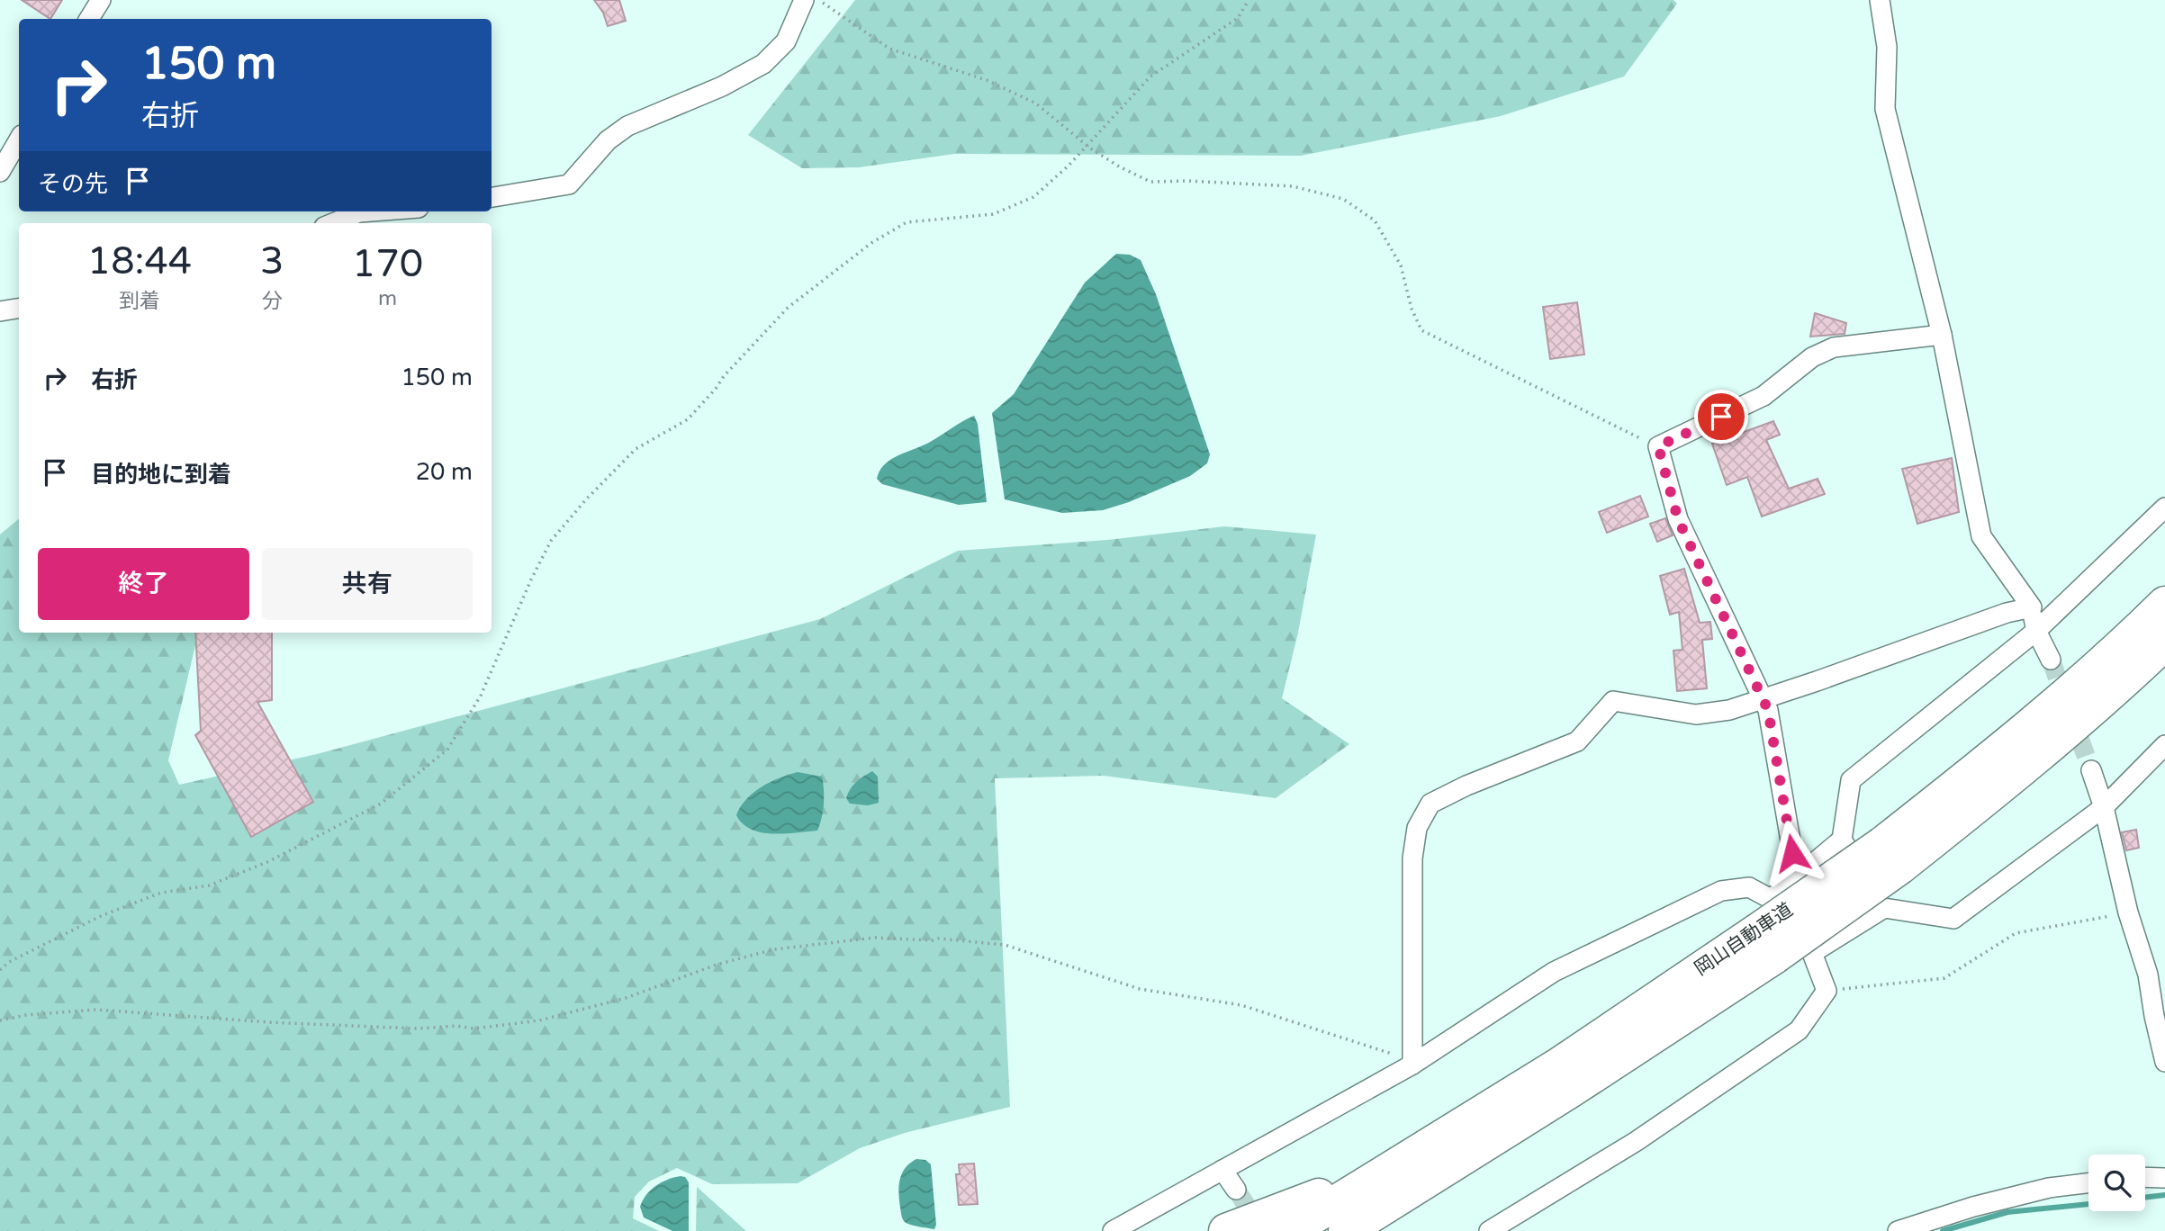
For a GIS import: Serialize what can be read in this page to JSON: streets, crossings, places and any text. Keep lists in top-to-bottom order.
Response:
{
  "streets": {
    "highway": ["岡山自動車道"]
  },
  "page": {
    "turn": ["150 m", "右折"],
    "then": "その先",
    "eta": [
      "18:44",
      "到着",
      "3",
      "分",
      "170",
      "m"
    ],
    "list": [
      {
        "name": "右折",
        "value": "150 m"
      },
      {
        "name": "目的地に到着",
        "value": "20 m"
      }
    ],
    "buttons": ["終了", "共有"]
  }
}
